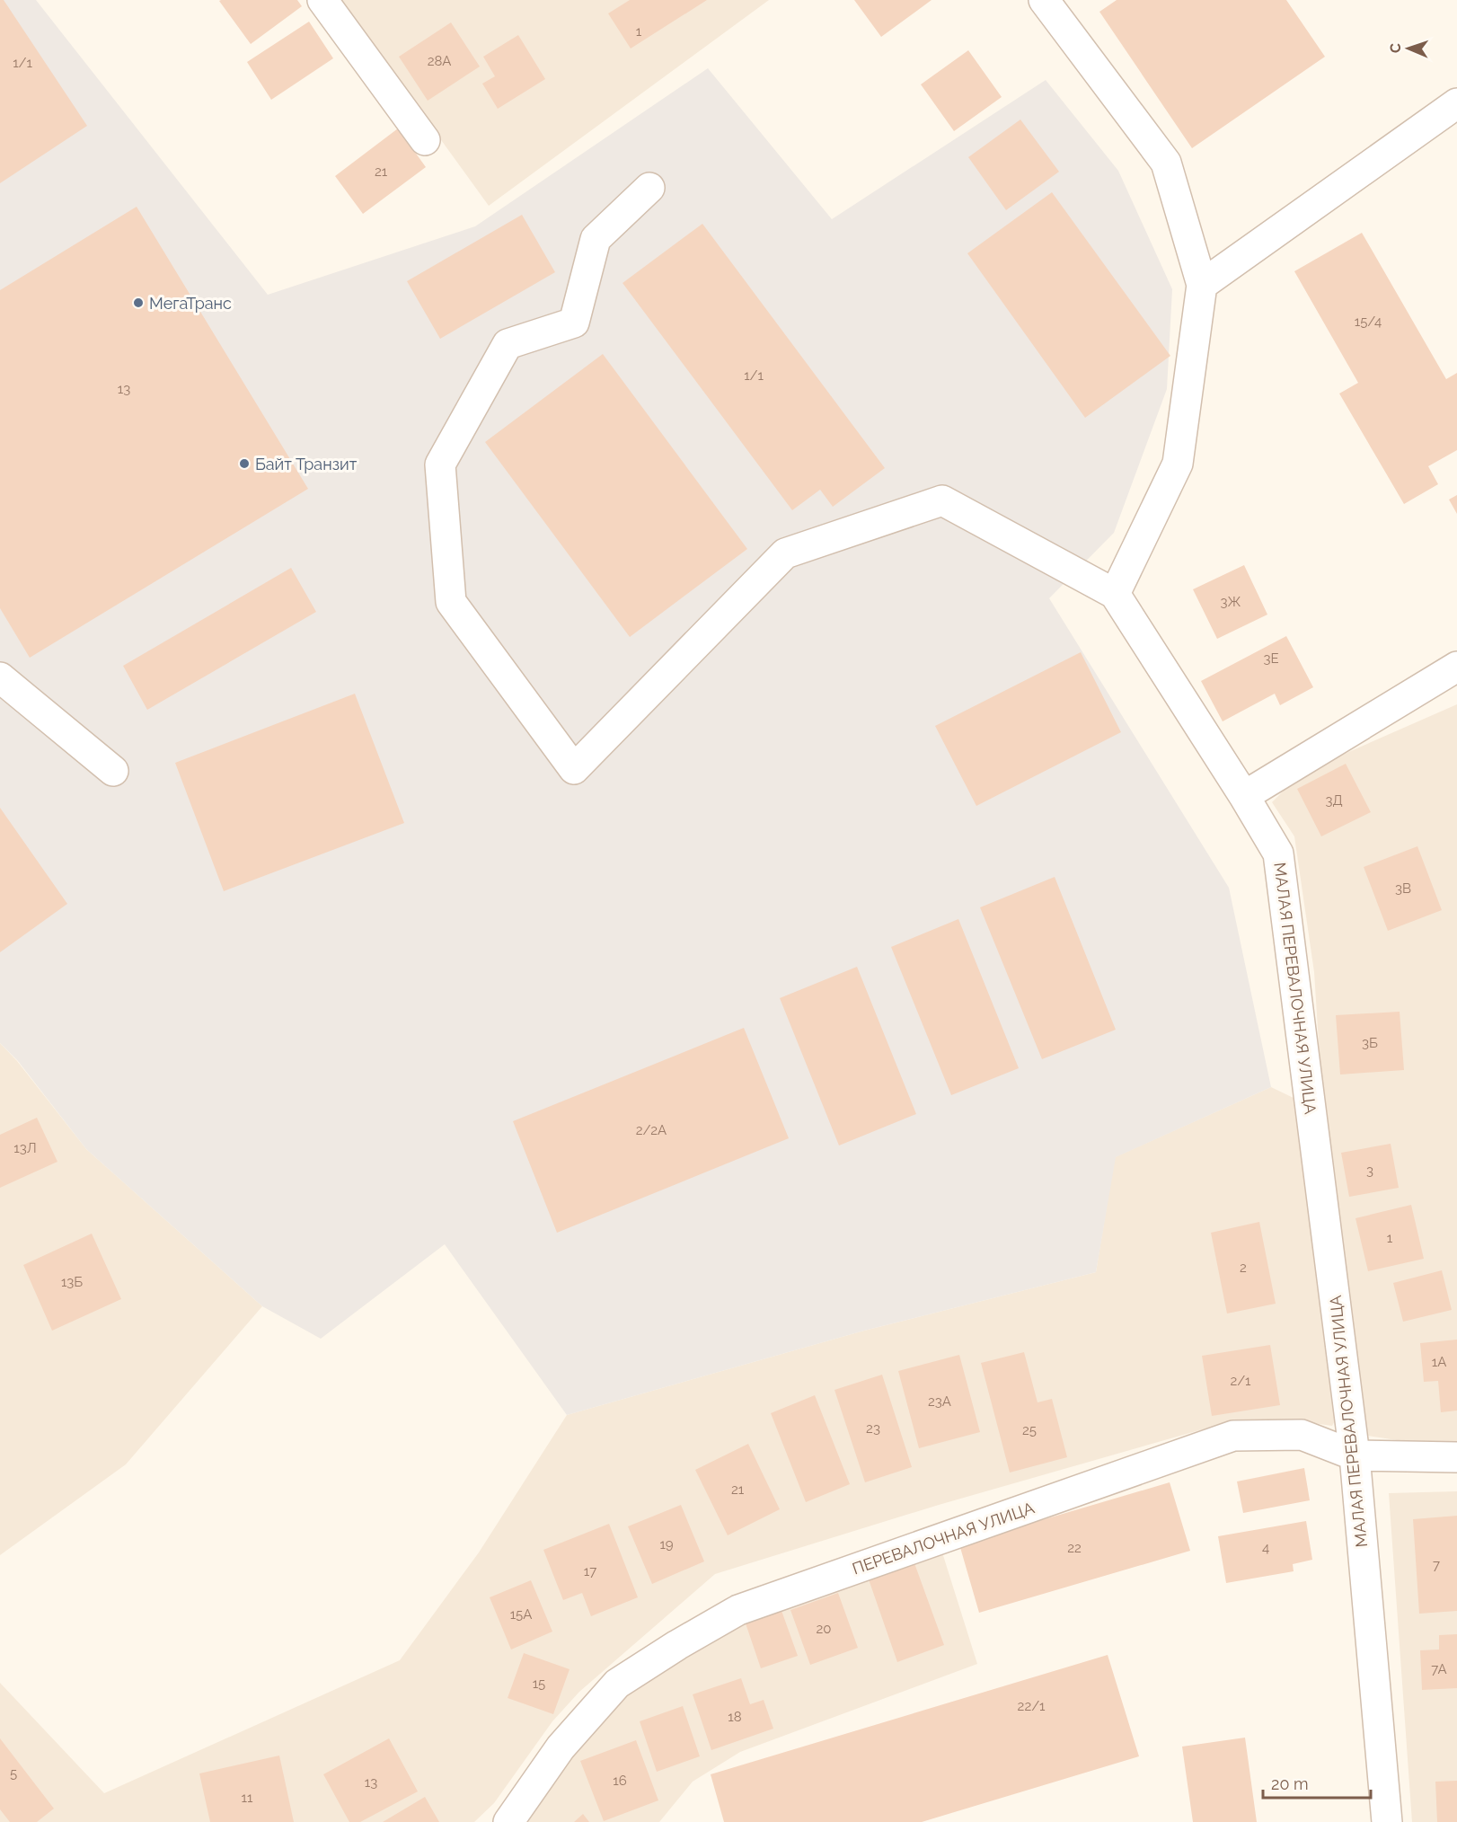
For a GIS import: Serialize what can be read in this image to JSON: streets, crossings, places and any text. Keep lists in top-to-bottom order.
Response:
{
  "streets": {
    "street": ["МАЛАЯ ПЕРЕВАЛОЧНАЯ УЛИЦА", "ПЕРЕВАЛОЧНАЯ УЛИЦА"]
  },
  "crossings": [
    ["МАЛАЯ ПЕРЕВАЛОЧНАЯ УЛИЦА", "ПЕРЕВАЛОЧНАЯ УЛИЦА"]
  ],
  "places": ["МегаТранс", "Байт Транзит"],
  "house_numbers": [
    "1",
    "28А",
    "1/1",
    "21",
    "15/4",
    "1/1",
    "13",
    "3Ж",
    "3Е",
    "3Д",
    "3В",
    "3Б",
    "2/2А",
    "13Л",
    "3",
    "1",
    "2",
    "13Б",
    "1А",
    "2/1",
    "23А",
    "23",
    "25",
    "21",
    "19",
    "22",
    "4",
    "7",
    "17",
    "15А",
    "20",
    "7А",
    "15",
    "22/1",
    "18",
    "5",
    "16",
    "13",
    "11"
  ],
  "scale_bar": "20 m",
  "north": "left"
}
